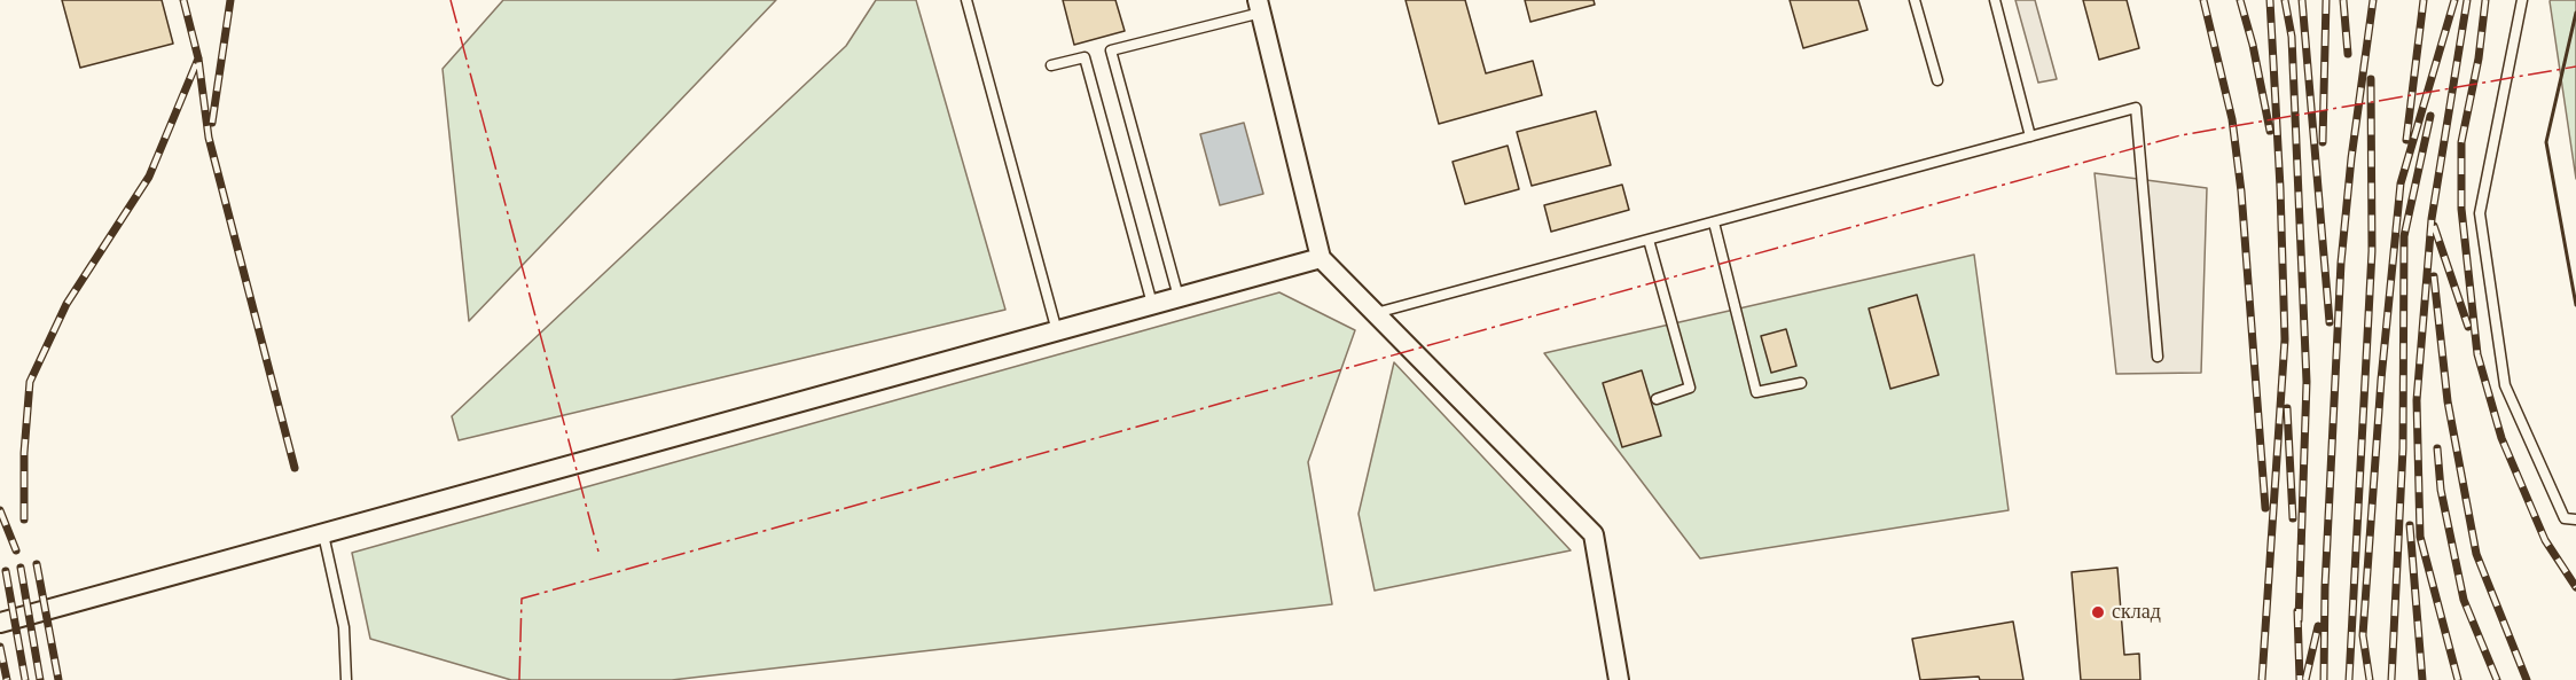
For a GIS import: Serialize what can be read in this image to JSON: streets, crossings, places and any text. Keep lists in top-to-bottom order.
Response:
{
  "places": ["склад"]
}
